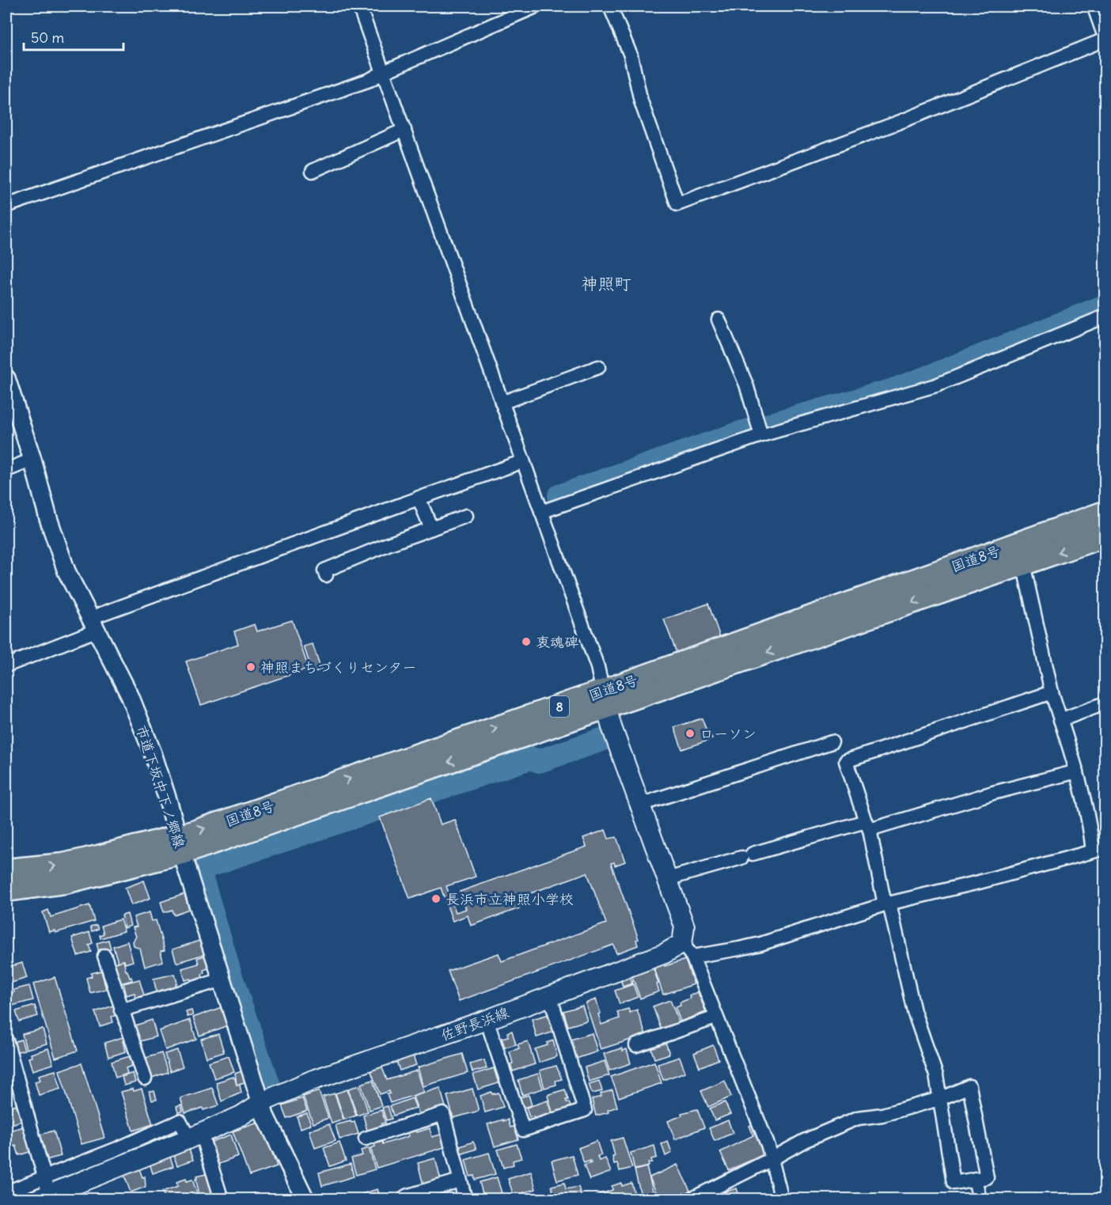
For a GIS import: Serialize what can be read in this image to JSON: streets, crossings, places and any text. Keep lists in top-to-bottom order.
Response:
{
  "streets": {
    "highway": ["国道8号", "8"],
    "main road": ["佐野長浜線"],
    "street": ["市道下坂中下ノ郷線"]
  },
  "crossings": [
    ["国道8号", "市道下坂中下ノ郷線"],
    ["市道下坂中下ノ郷線", "佐野長浜線"]
  ],
  "districts": ["神照町"],
  "places": [
    "衷魂碑",
    "神照まちづくりセンター",
    "ローソン",
    "長浜市立神照小学校"
  ],
  "scale_bar": "50 m"
}
